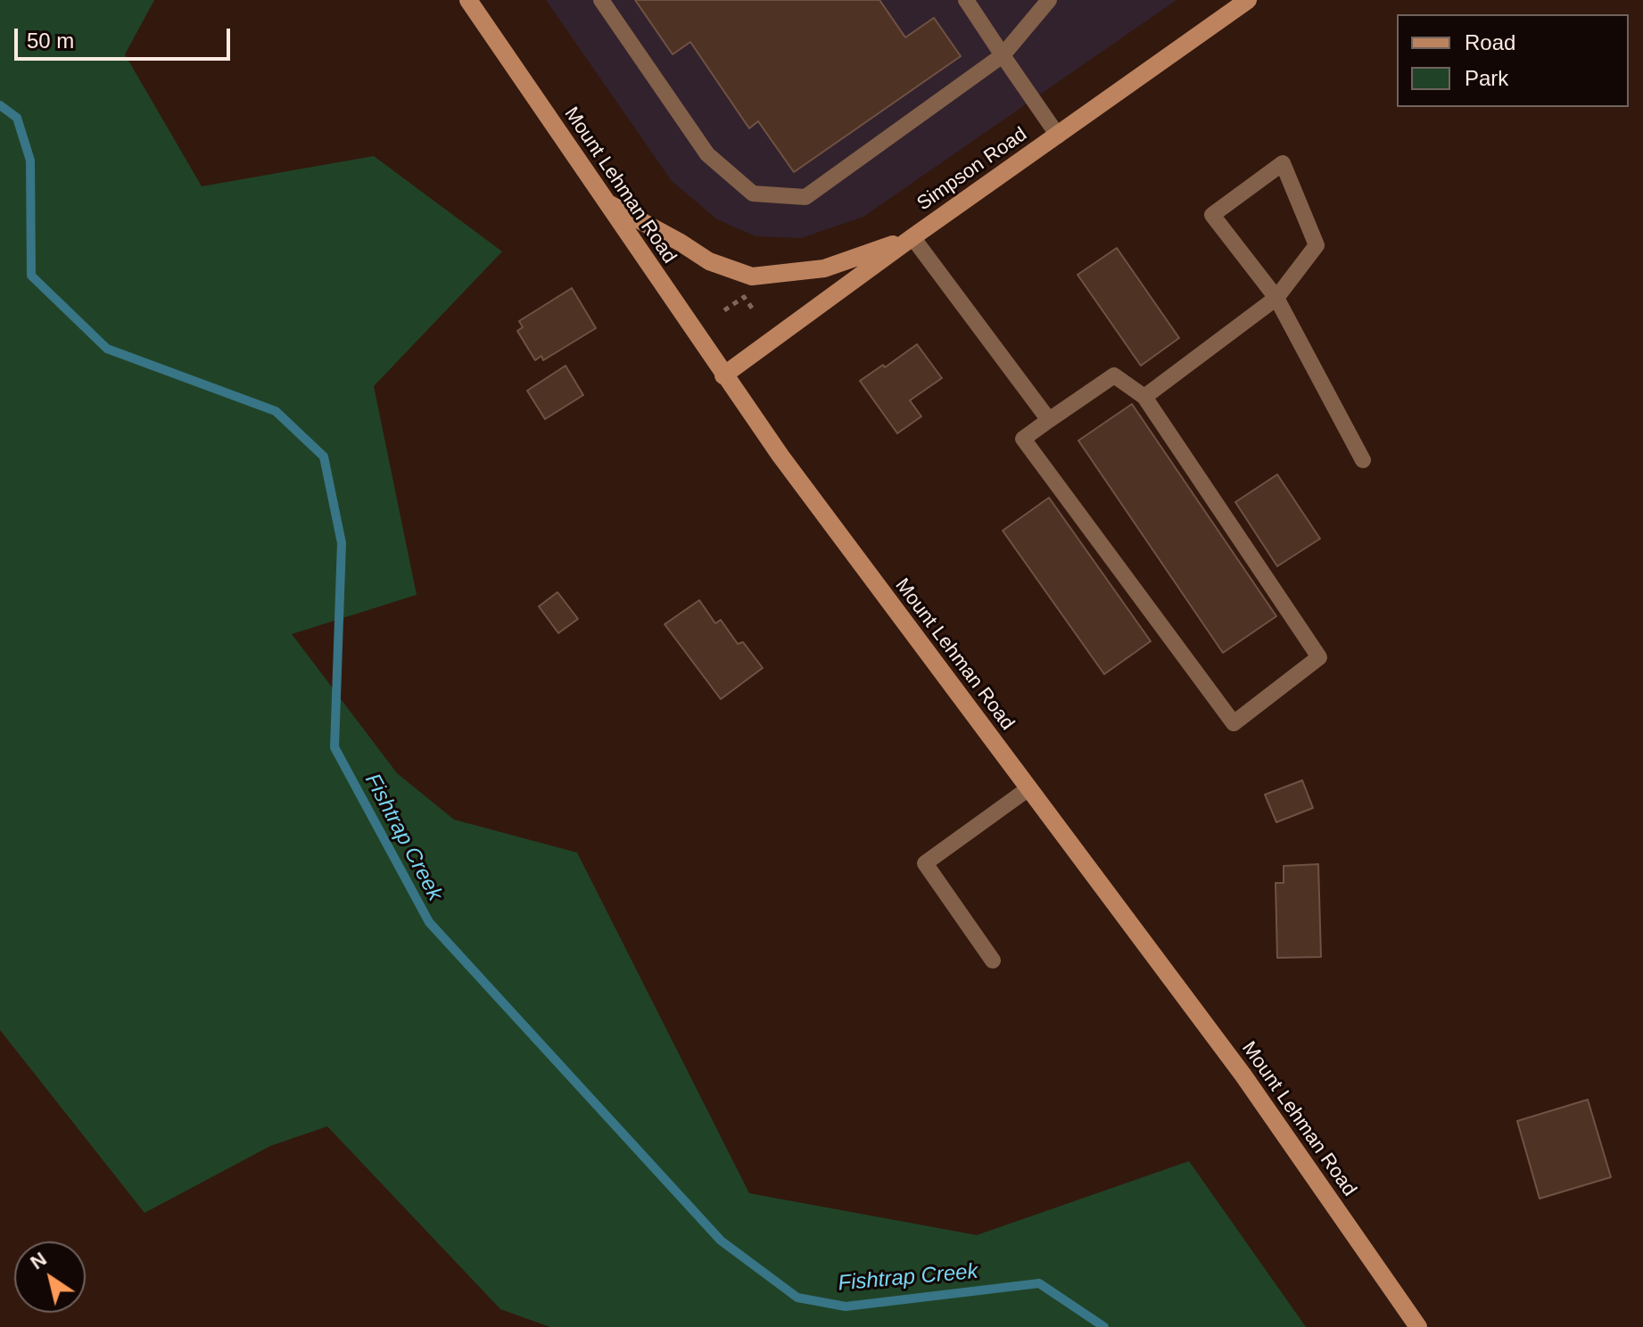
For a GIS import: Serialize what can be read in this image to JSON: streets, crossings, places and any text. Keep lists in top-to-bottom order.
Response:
{
  "streets": {
    "main road": ["Simpson Road", "Mount Lehman Road"]
  },
  "crossings": [
    ["Simpson Road", "Mount Lehman Road"]
  ],
  "water": ["Fishtrap Creek"],
  "legend": ["Road", "Park"],
  "scale_bar": "50 m",
  "north": "top left"
}
